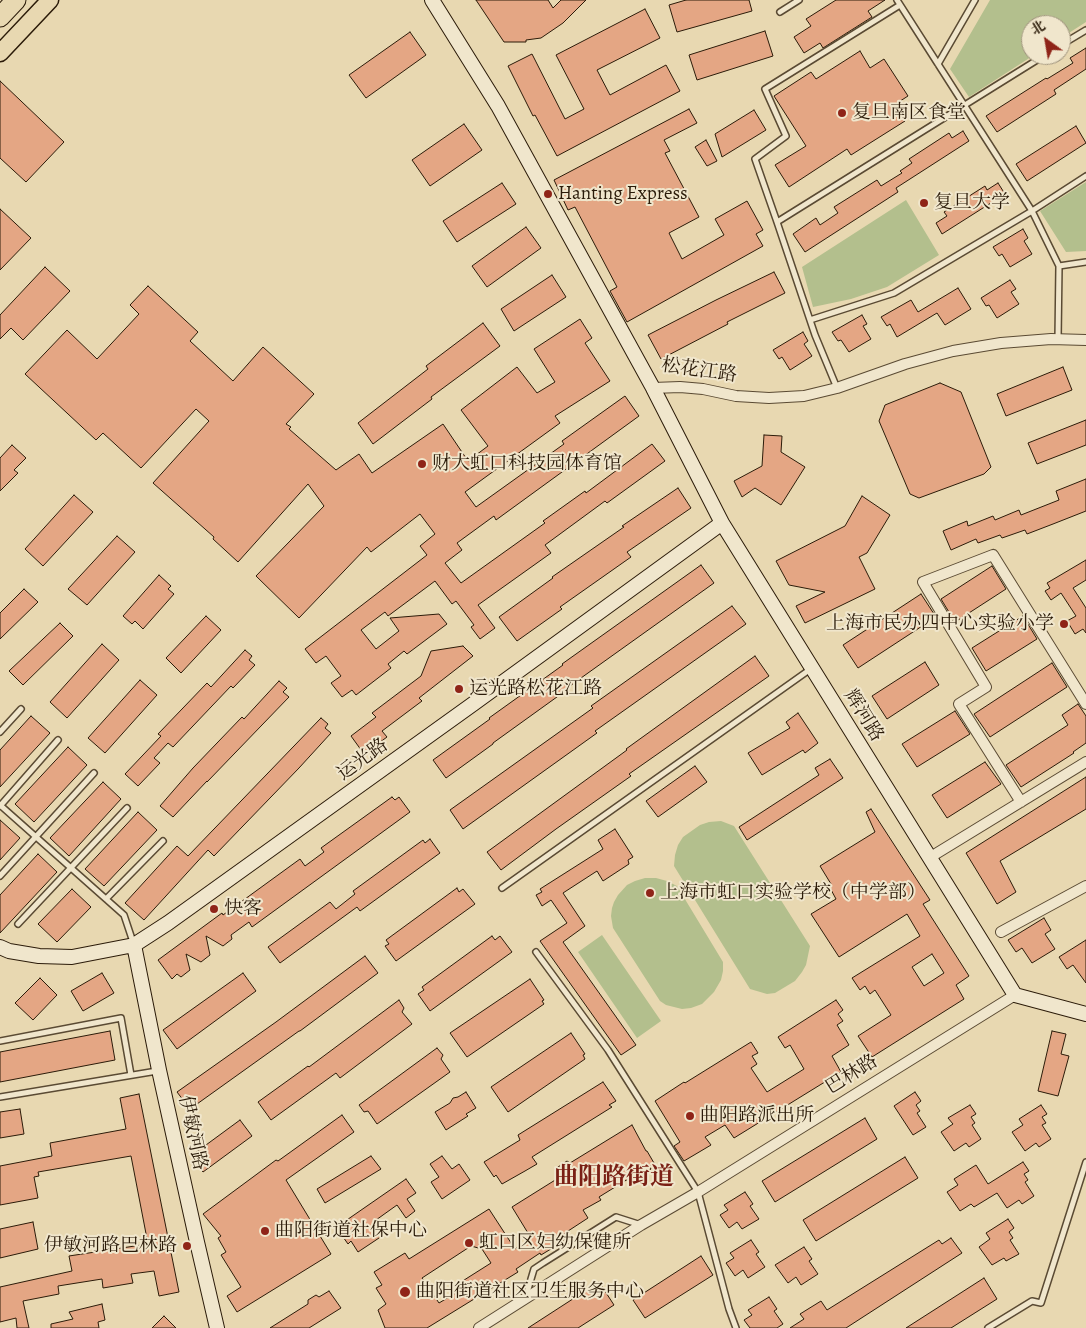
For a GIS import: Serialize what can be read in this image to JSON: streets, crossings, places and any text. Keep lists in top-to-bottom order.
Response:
{
  "streets": {
    "street": [
      "松花江路",
      "辉河路",
      "运光路",
      "巴林路",
      "伊敏河路"
    ]
  },
  "crossings": [
    ["松花江路", "辉河路"],
    ["辉河路", "运光路"],
    ["辉河路", "巴林路"],
    ["运光路", "伊敏河路"]
  ],
  "districts": ["曲阳路街道"],
  "places": [
    "复旦南区食堂",
    "Hanting Express",
    "复旦大学",
    "财大虹口科技园体育馆",
    "上海市民办四中心实验小学",
    "运光路松花江路",
    "上海市虹口实验学校（中学部）",
    "快客",
    "曲阳路派出所",
    "曲阳街道社保中心",
    "虹口区妇幼保健所",
    "伊敏河路巴林路",
    "曲阳街道社区卫生服务中心"
  ],
  "north": "top left"
}
